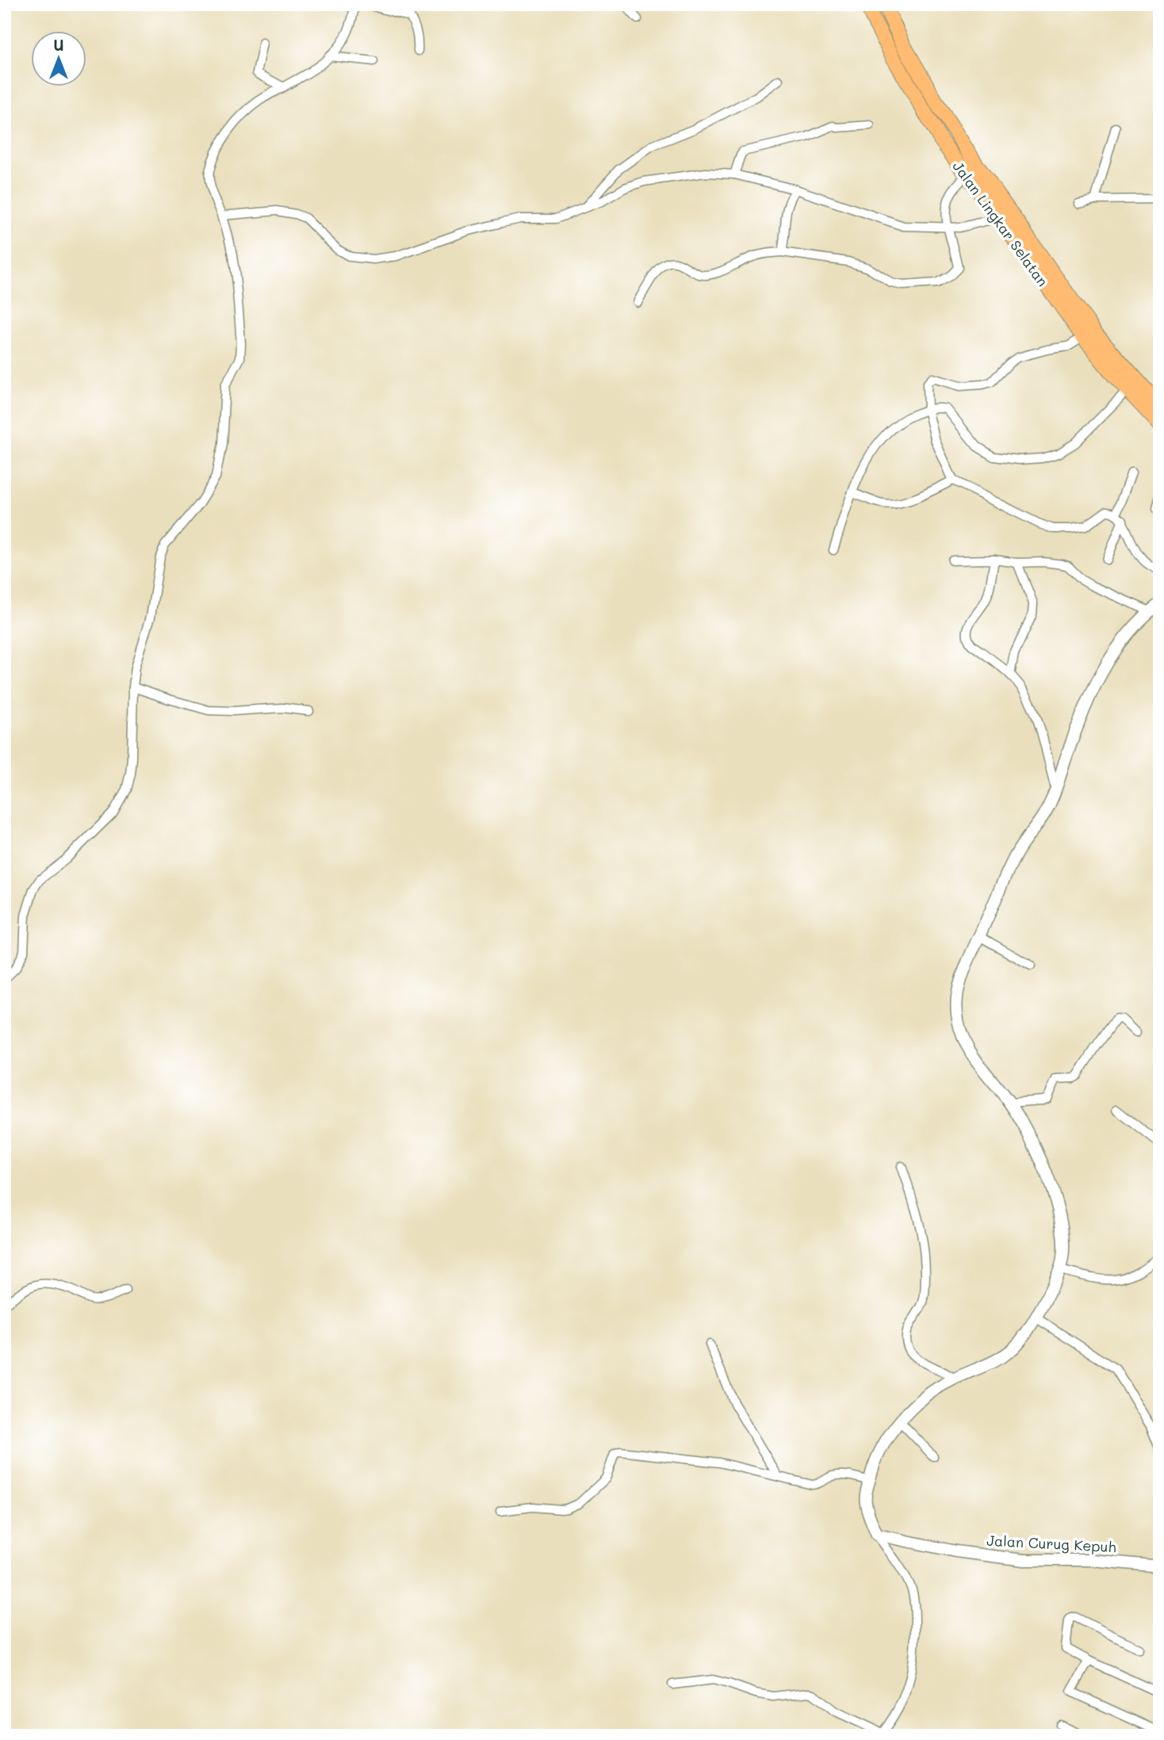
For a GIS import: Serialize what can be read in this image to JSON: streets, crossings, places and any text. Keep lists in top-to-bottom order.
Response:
{
  "streets": {
    "highway": ["Jalan Lingkar Selatan"],
    "street": ["Jalan Curug Kepuh"]
  },
  "north": "top"
}
